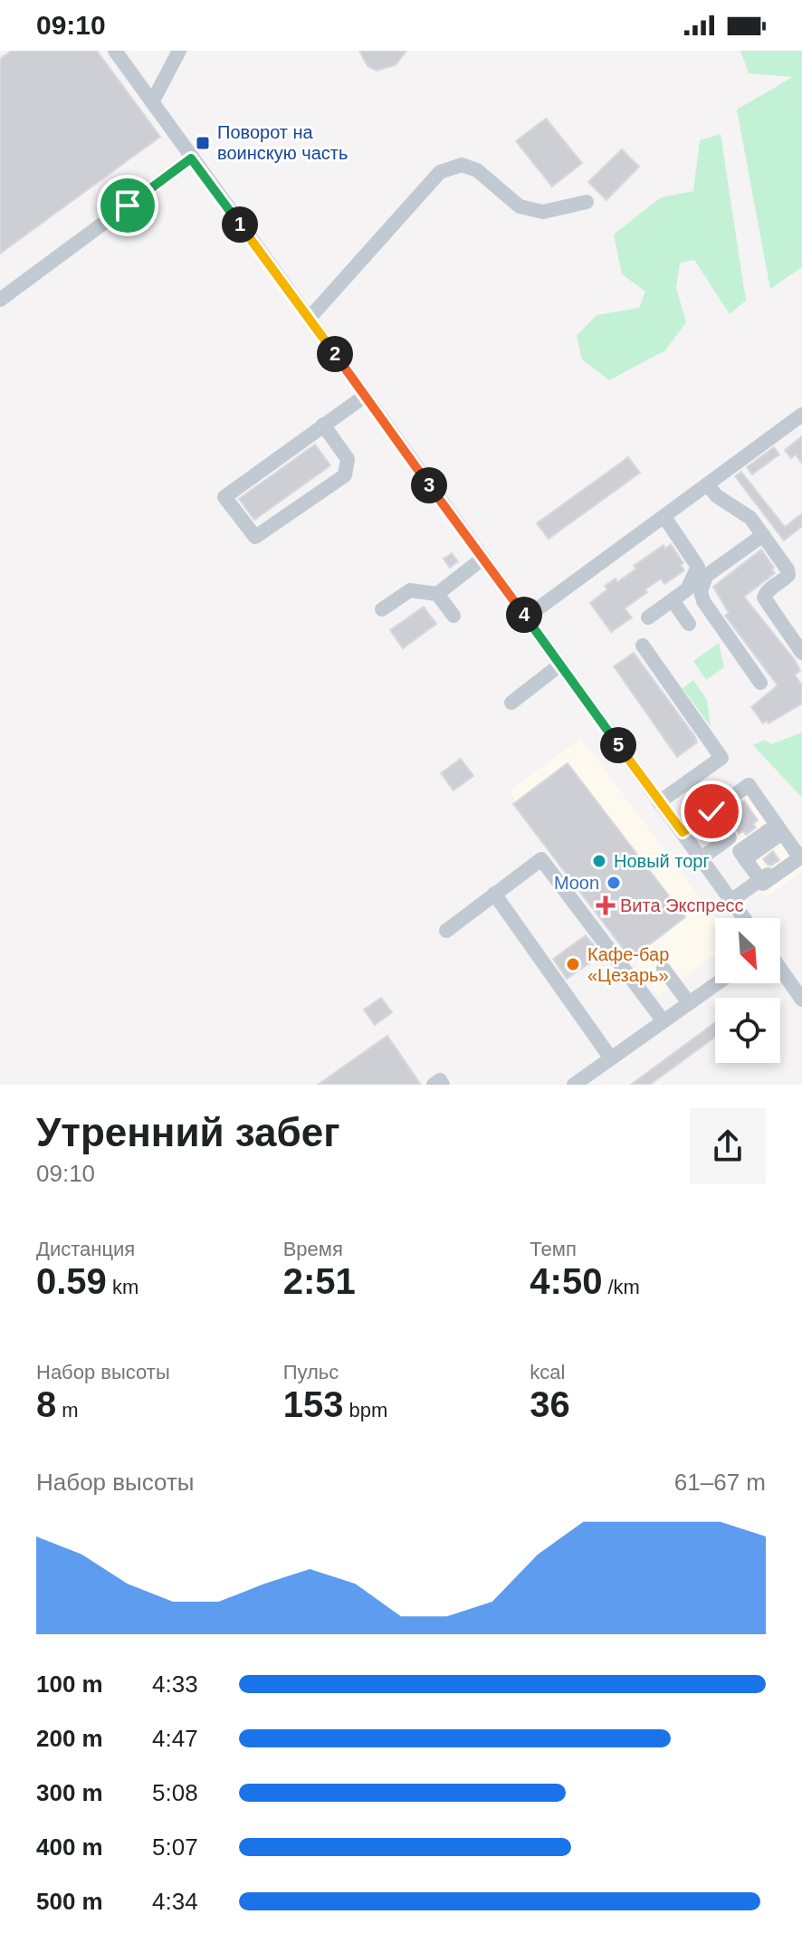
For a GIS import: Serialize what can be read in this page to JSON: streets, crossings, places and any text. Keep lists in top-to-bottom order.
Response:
{
  "places": {
    "transit": ["Поворот на воинскую часть"],
    "other": ["Новый торг", "Moon", "Кафе-бар «Цезарь»"],
    "health": ["Вита Экспресс"]
  },
  "north": "bottom right",
  "page": {
    "status": "09:10",
    "pins": [
      "1",
      "2",
      "3",
      "4",
      "5"
    ],
    "heading": ["Утренний забег", "09:10"],
    "stats": [
      ["Дистанция", "0.59 km"],
      ["Время", "2:51"],
      ["Темп", "4:50 /km"],
      ["Набор высоты", "8 m"],
      ["Пульс", "153 bpm"],
      ["kcal", "36"]
    ],
    "chart": ["Набор высоты", "61–67 m"],
    "list": [
      {
        "name": "100 m",
        "note": "4:33"
      },
      {
        "name": "200 m",
        "note": "4:47"
      },
      {
        "name": "300 m",
        "note": "5:08"
      },
      {
        "name": "400 m",
        "note": "5:07"
      },
      {
        "name": "500 m",
        "note": "4:34"
      }
    ]
  }
}
